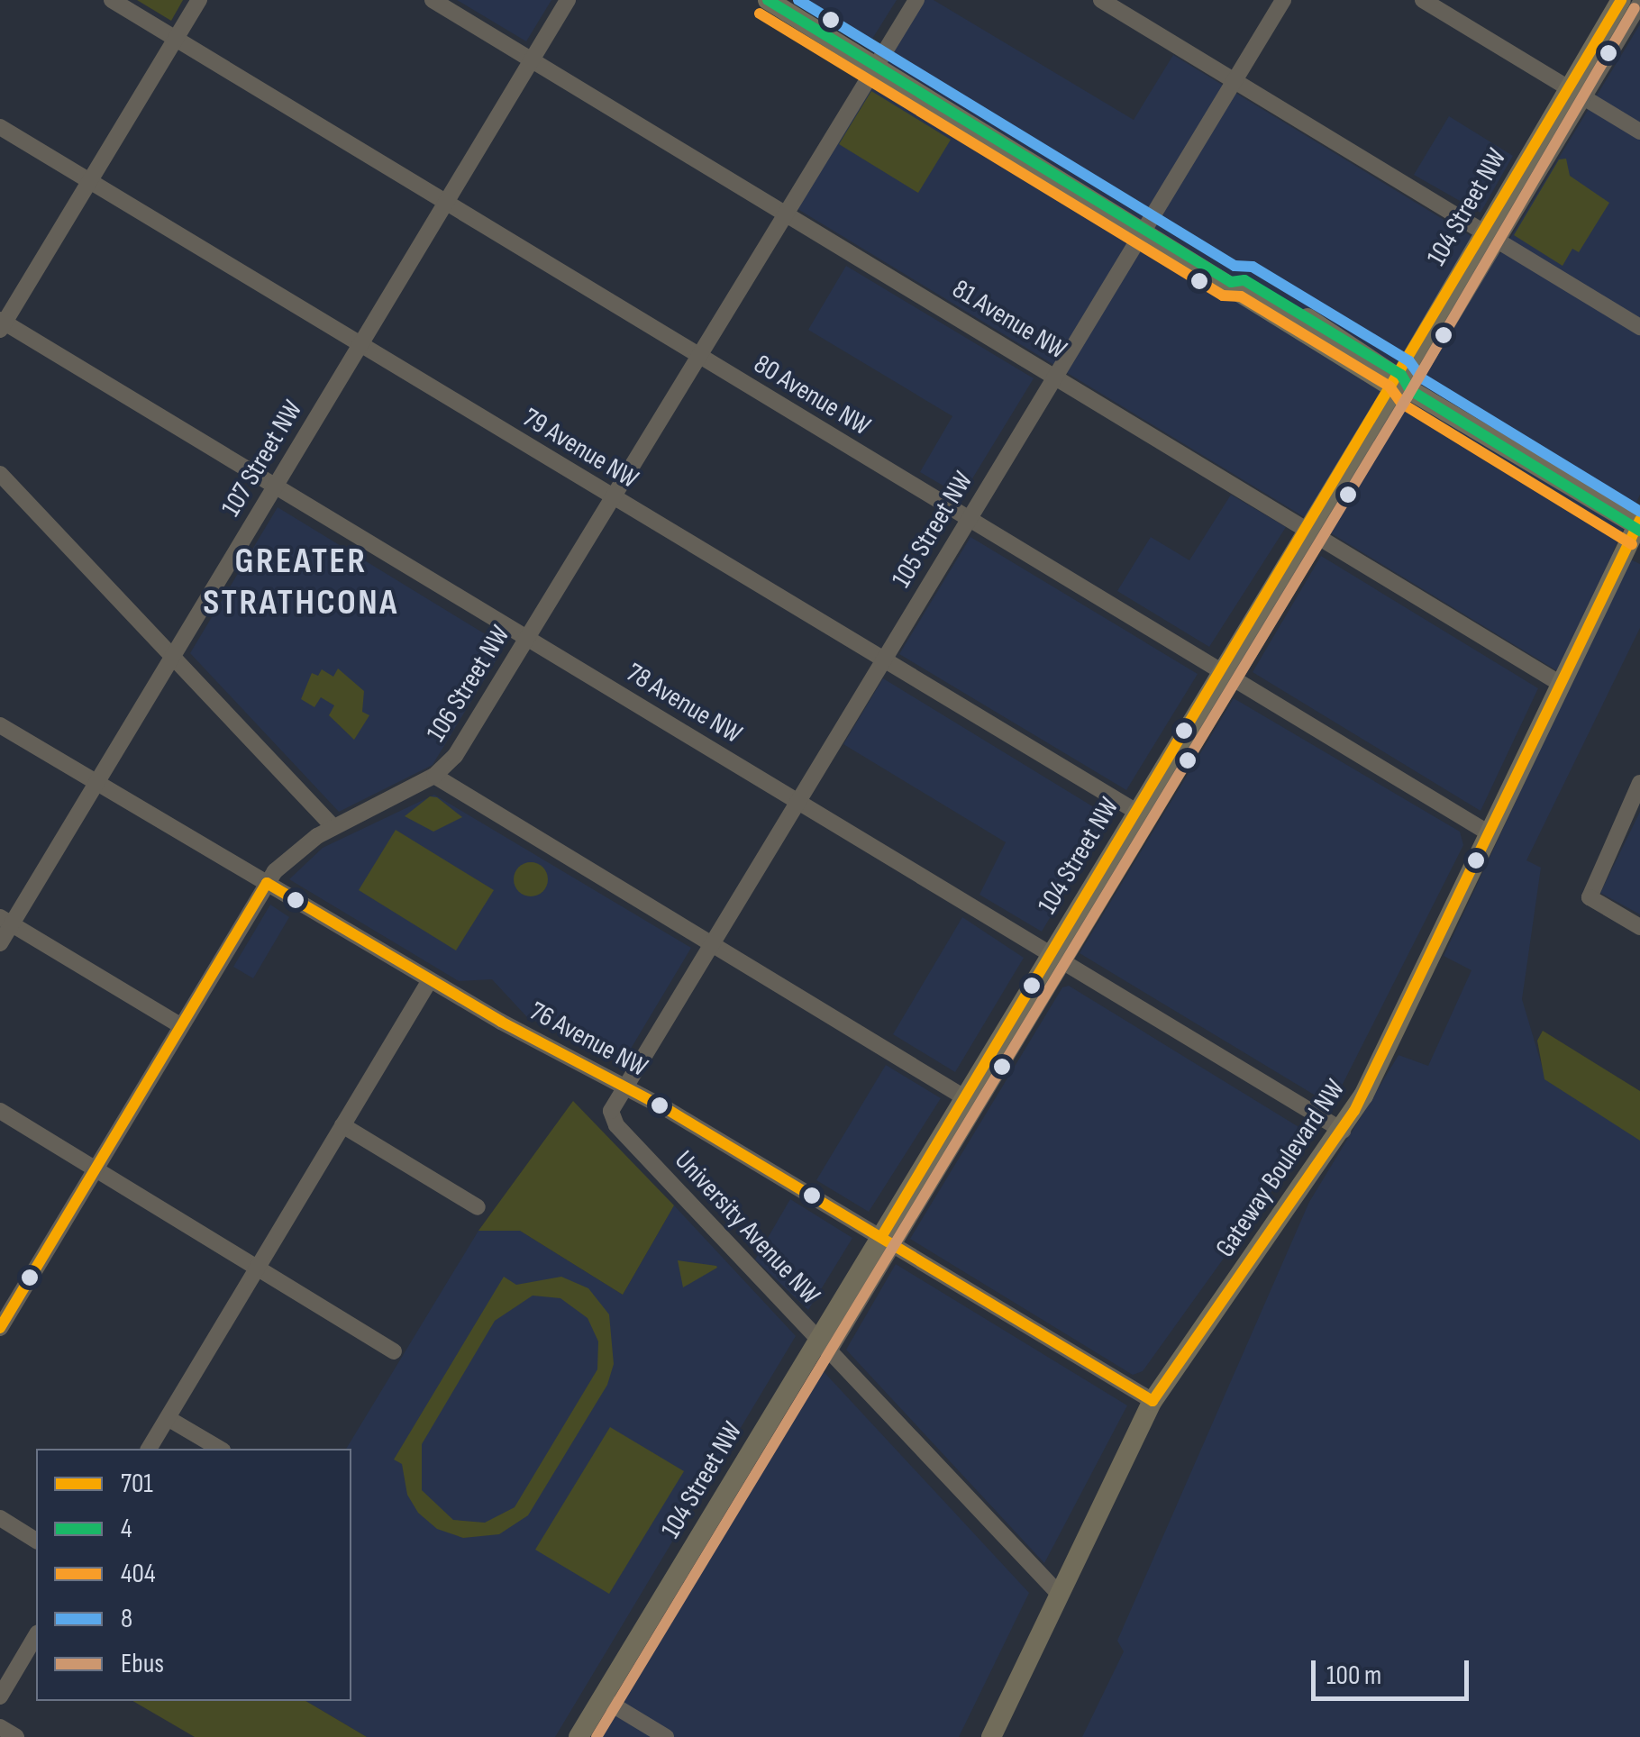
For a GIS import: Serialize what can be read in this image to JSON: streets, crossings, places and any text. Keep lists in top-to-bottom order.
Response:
{
  "streets": {
    "main road": ["104 Street NW", "Gateway Boulevard NW"],
    "street": [
      "81 Avenue NW",
      "80 Avenue NW",
      "79 Avenue NW",
      "107 Street NW",
      "105 Street NW",
      "106 Street NW",
      "78 Avenue NW",
      "76 Avenue NW",
      "University Avenue NW"
    ]
  },
  "crossings": [
    ["104 Street NW", "81 Avenue NW"],
    ["104 Street NW", "80 Avenue NW"],
    ["104 Street NW", "79 Avenue NW"],
    ["104 Street NW", "78 Avenue NW"],
    ["104 Street NW", "76 Avenue NW"],
    ["104 Street NW", "University Avenue NW"],
    ["81 Avenue NW", "107 Street NW"],
    ["81 Avenue NW", "105 Street NW"],
    ["81 Avenue NW", "106 Street NW"],
    ["81 Avenue NW", "Gateway Boulevard NW"],
    ["80 Avenue NW", "107 Street NW"],
    ["80 Avenue NW", "105 Street NW"],
    ["80 Avenue NW", "106 Street NW"],
    ["80 Avenue NW", "Gateway Boulevard NW"],
    ["79 Avenue NW", "107 Street NW"],
    ["79 Avenue NW", "105 Street NW"],
    ["79 Avenue NW", "106 Street NW"],
    ["107 Street NW", "78 Avenue NW"],
    ["107 Street NW", "76 Avenue NW"],
    ["105 Street NW", "78 Avenue NW"],
    ["105 Street NW", "76 Avenue NW"],
    ["105 Street NW", "University Avenue NW"],
    ["106 Street NW", "78 Avenue NW"],
    ["106 Street NW", "76 Avenue NW"],
    ["78 Avenue NW", "Gateway Boulevard NW"],
    ["76 Avenue NW", "Gateway Boulevard NW"],
    ["76 Avenue NW", "University Avenue NW"],
    ["Gateway Boulevard NW", "University Avenue NW"]
  ],
  "districts": ["GREATER STRATHCONA"],
  "lines": [
    "transit line 701",
    "transit line 4",
    "transit line 8",
    "transit line Ebus",
    "transit line 404"
  ],
  "legend": [
    "701",
    "4",
    "404",
    "8",
    "Ebus"
  ],
  "scale_bar": "100 m"
}
